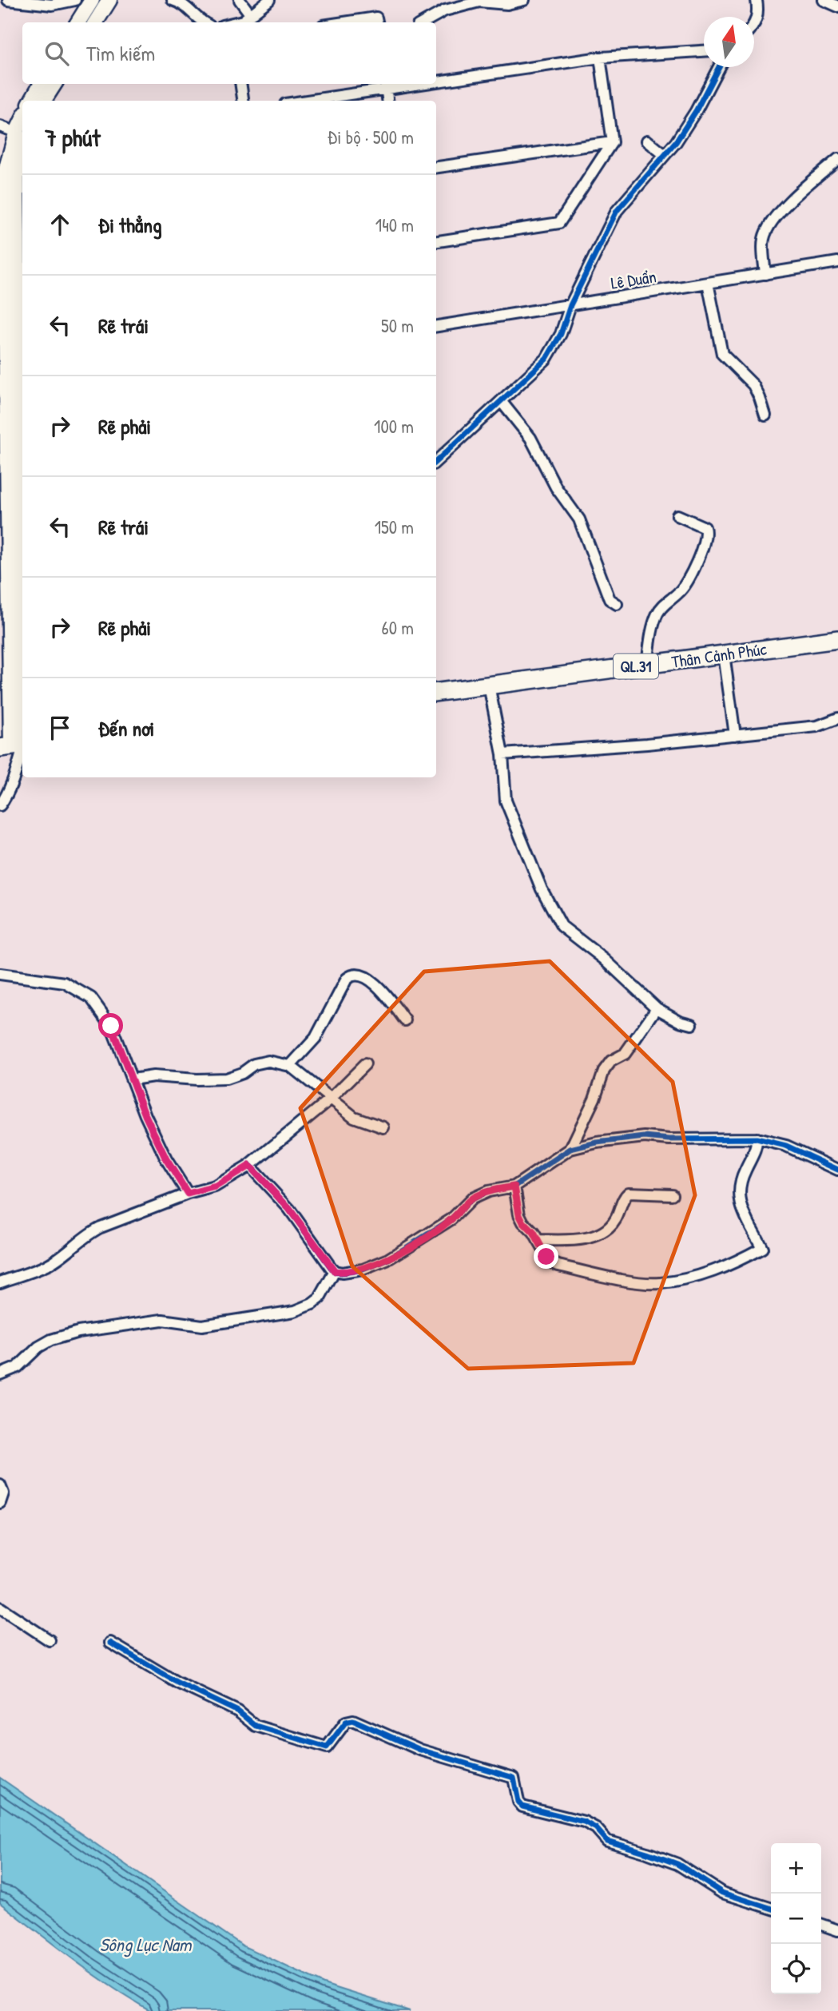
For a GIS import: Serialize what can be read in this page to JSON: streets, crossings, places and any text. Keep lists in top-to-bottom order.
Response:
{
  "streets": {
    "highway": ["Thân Cảnh Phúc", "QL.31"],
    "street": ["Lê Duẩn"]
  },
  "water": ["Sông Lục Nam"],
  "north": "top",
  "page": {
    "search": "Tìm kiếm",
    "heading": ["7 phút", "Đi bộ · 500 m"],
    "list": [
      ["Đi thẳng", "140 m"],
      ["Rẽ trái", "50 m"],
      ["Rẽ phải", "100 m"],
      ["Rẽ trái", "150 m"],
      ["Rẽ phải", "60 m"],
      "Đến nơi"
    ],
    "map_buttons": ["+", "−"]
  }
}
